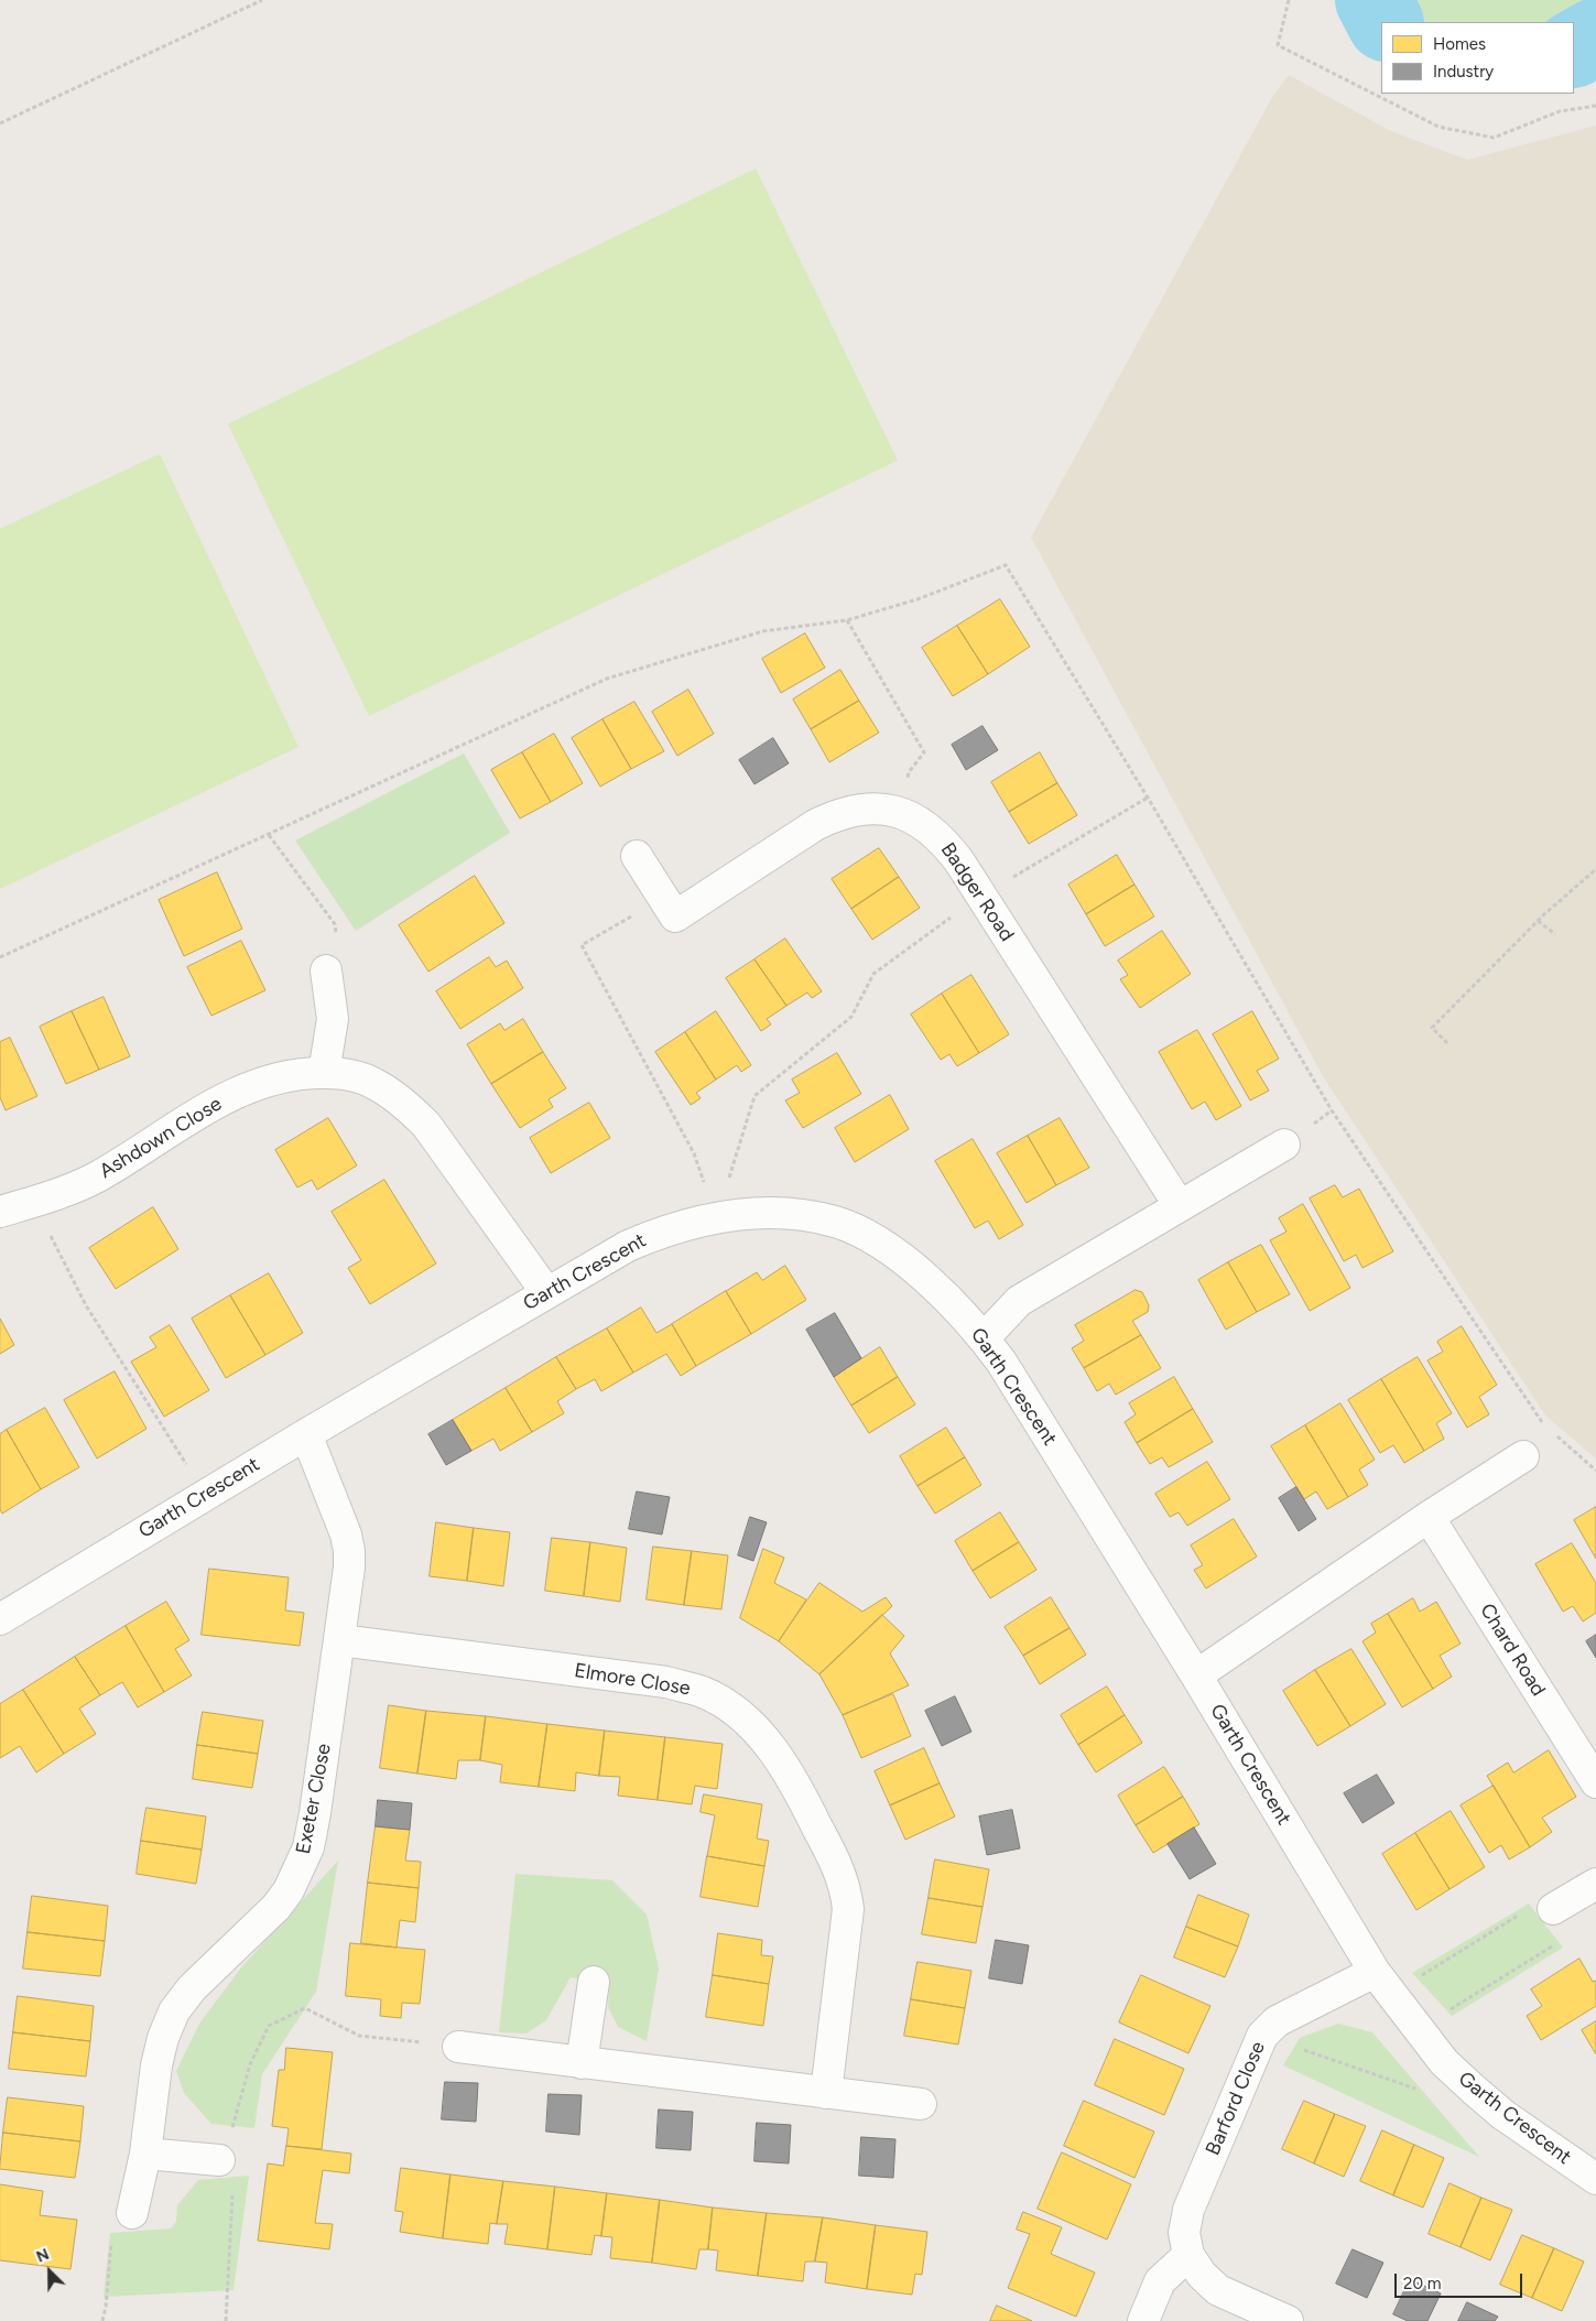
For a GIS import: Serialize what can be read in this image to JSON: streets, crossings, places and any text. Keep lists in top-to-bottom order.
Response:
{
  "streets": {
    "street": [
      "Badger Road",
      "Ashdown Close",
      "Garth Crescent",
      "Chard Road",
      "Elmore Close",
      "Exeter Close",
      "Barford Close"
    ]
  },
  "crossings": [
    ["Ashdown Close", "Garth Crescent"],
    ["Garth Crescent", "Exeter Close"],
    ["Garth Crescent", "Barford Close"],
    ["Elmore Close", "Exeter Close"]
  ],
  "legend": ["Homes", "Industry"],
  "scale_bar": "20 m",
  "north": "top left"
}
